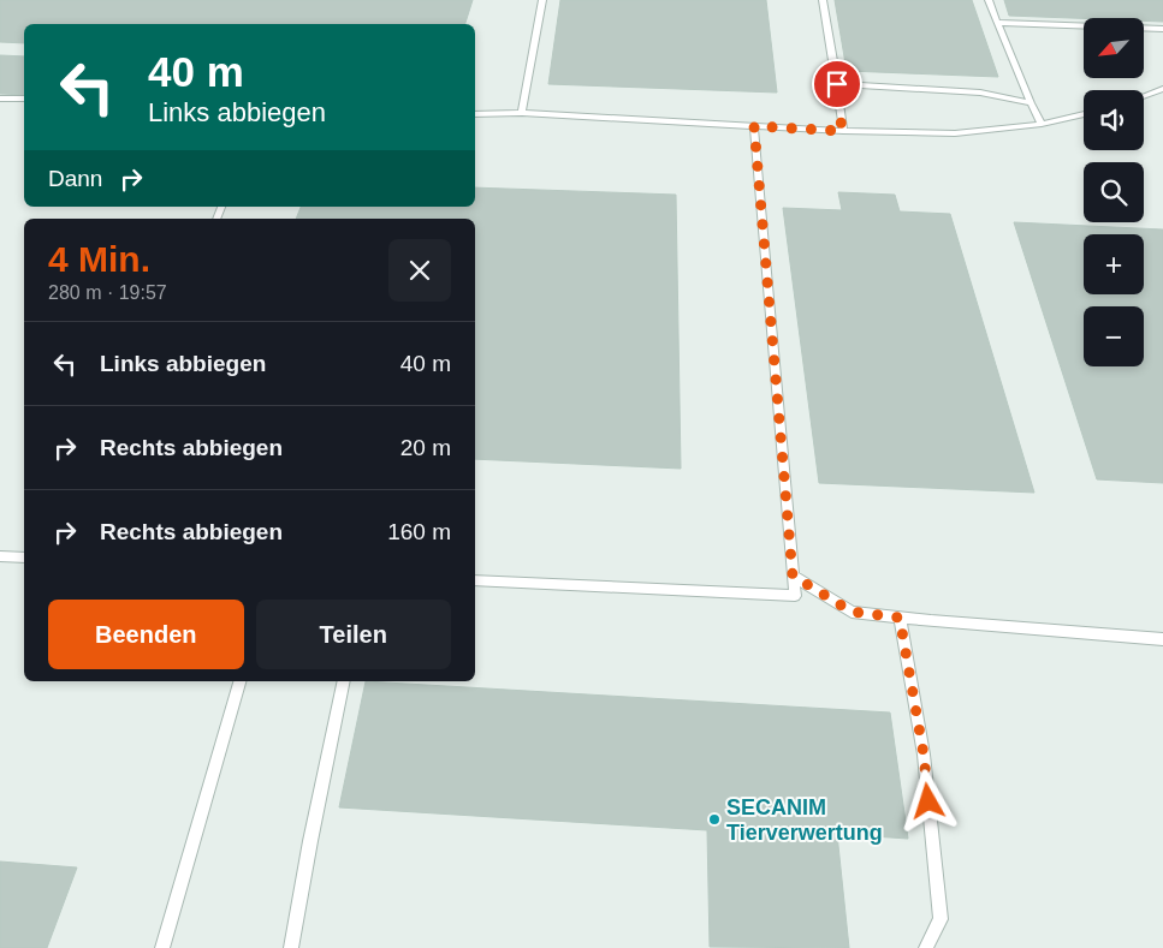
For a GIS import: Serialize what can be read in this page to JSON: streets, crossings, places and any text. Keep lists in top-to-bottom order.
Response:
{
  "places": ["SECANIM Tierverwertung"],
  "north": "bottom left",
  "page": {
    "map_buttons": ["+", "−"],
    "turn": ["40 m", "Links abbiegen"],
    "then": "Dann",
    "heading": ["4 Min.", "280 m · 19:57"],
    "list": [
      {
        "name": "Links abbiegen",
        "value": "40 m"
      },
      {
        "name": "Rechts abbiegen",
        "value": "20 m"
      },
      {
        "name": "Rechts abbiegen",
        "value": "160 m"
      }
    ],
    "buttons": ["Beenden", "Teilen"]
  }
}
